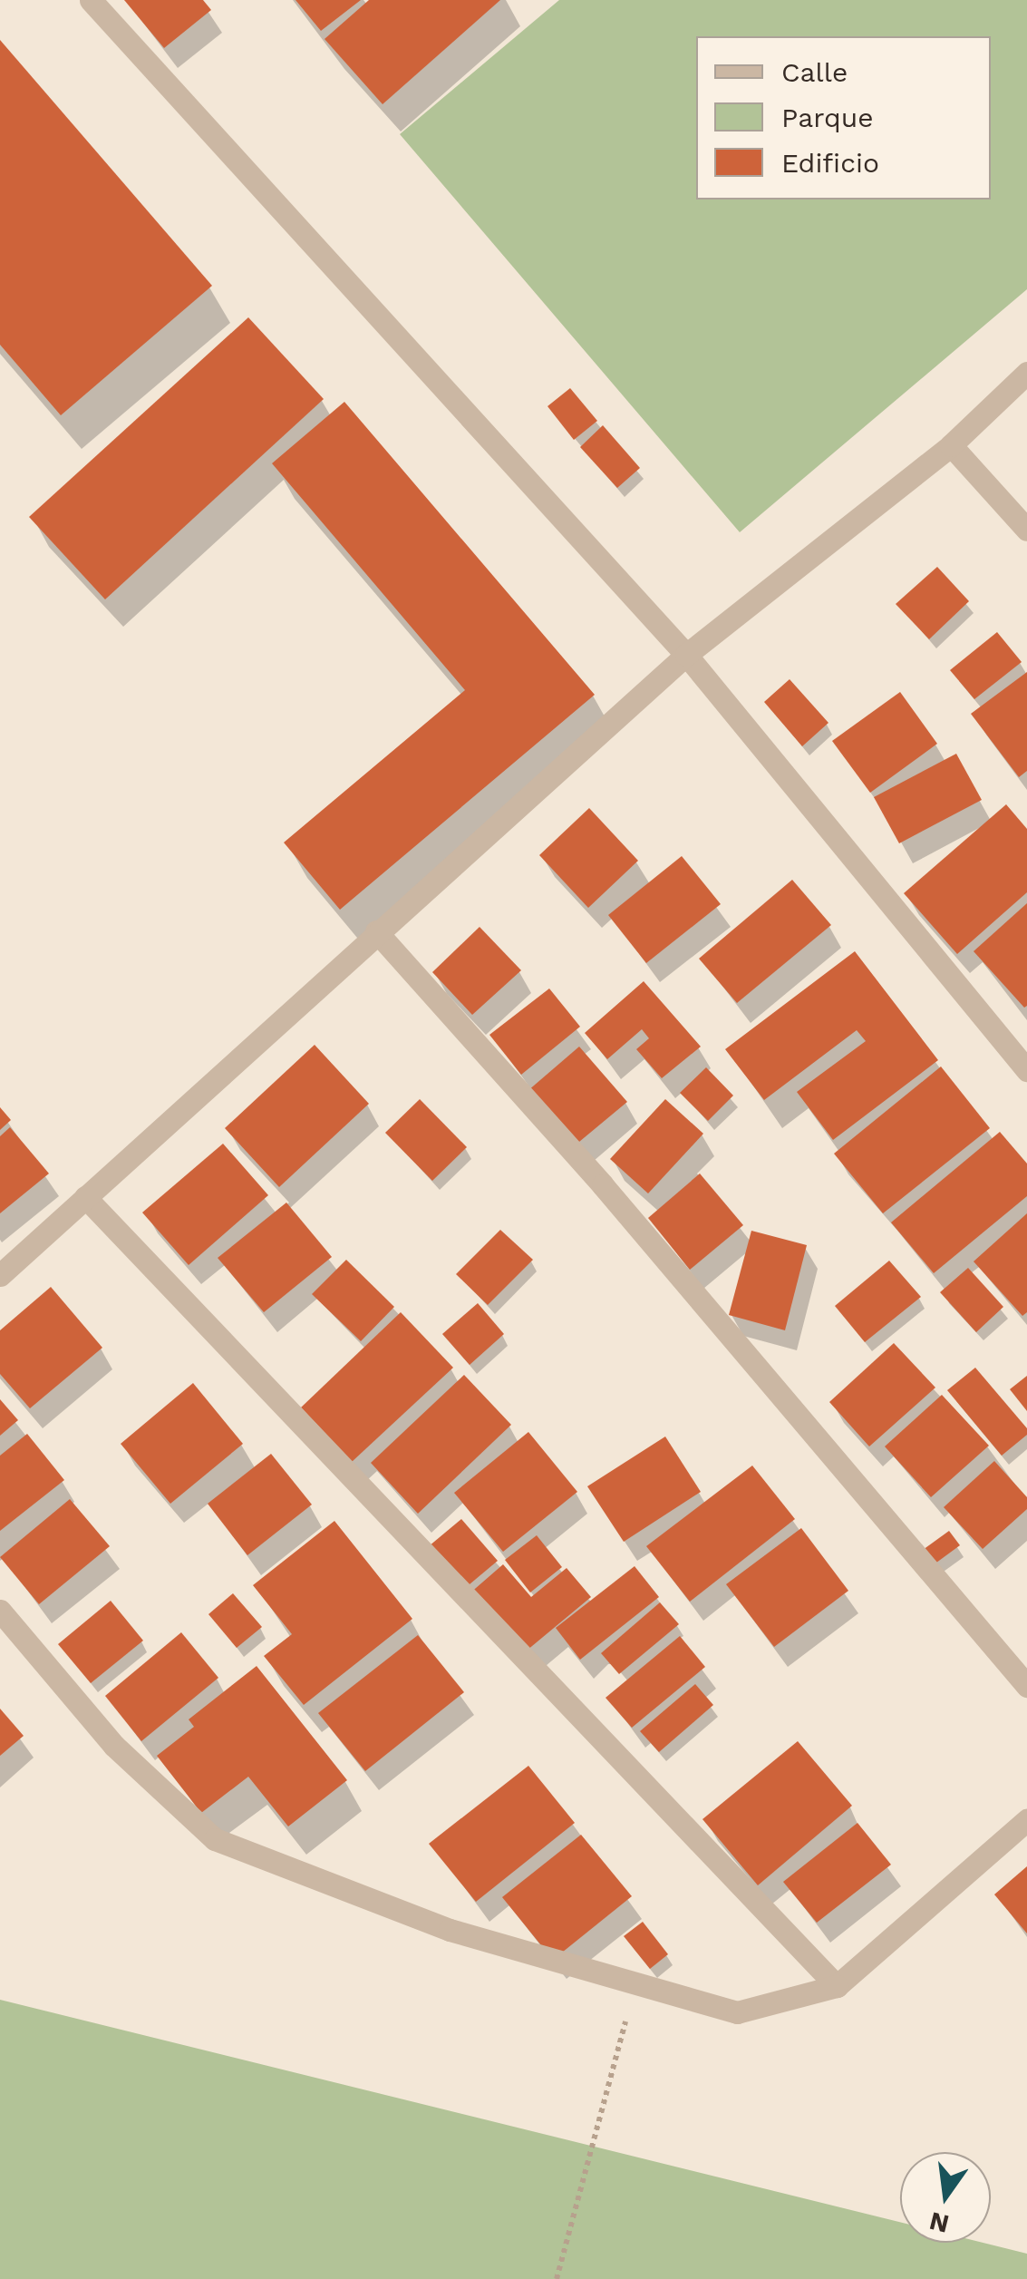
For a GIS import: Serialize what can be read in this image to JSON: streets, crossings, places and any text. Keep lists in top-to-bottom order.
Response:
{
  "legend": ["Calle", "Parque", "Edificio"],
  "north": "bottom"
}
